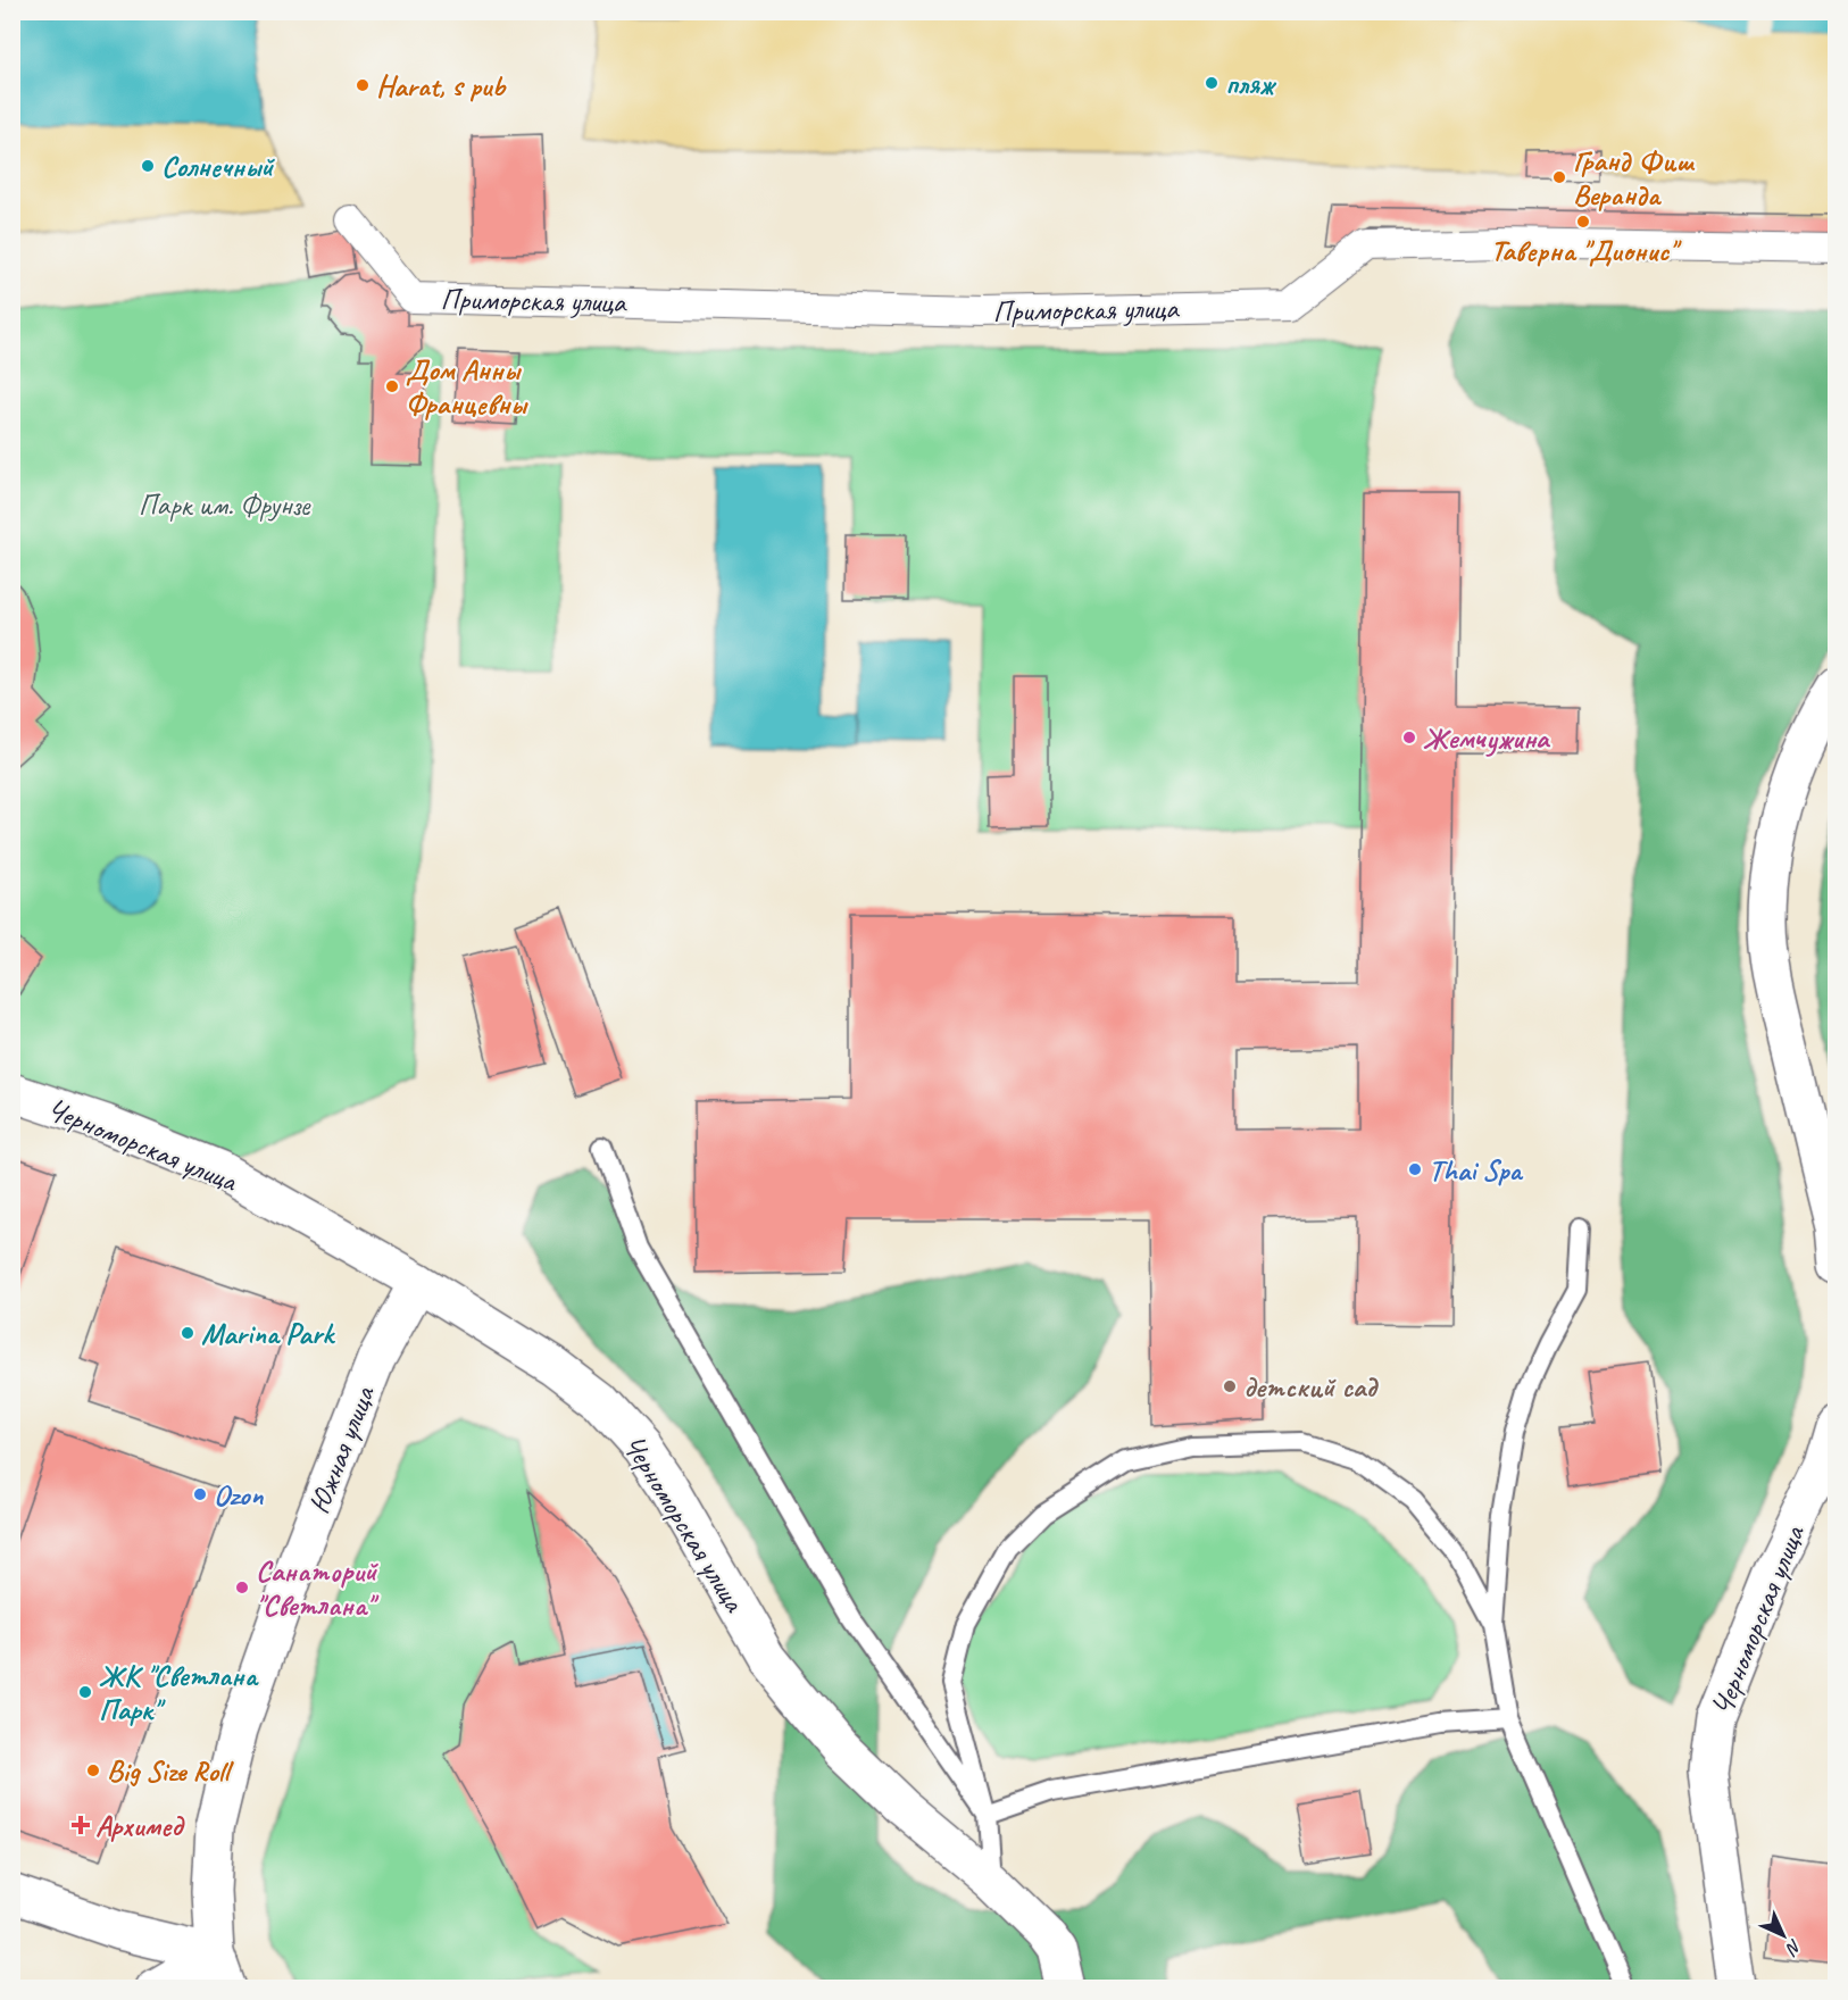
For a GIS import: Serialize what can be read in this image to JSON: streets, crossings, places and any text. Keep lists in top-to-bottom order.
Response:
{
  "streets": {
    "main road": ["Черноморская улица", "Южная улица"],
    "street": ["Приморская улица"]
  },
  "crossings": [
    ["Черноморская улица", "Южная улица"]
  ],
  "parks": ["Парк им. Фрунзе"],
  "places": {
    "other": [
      "пляж",
      "Harat, s pub",
      "Солнечный",
      "Гранд Фиш Веранда",
      "Таверна \"Дионис\"",
      "Дом Анны Францевны",
      "Жемчужина",
      "Thai Spa",
      "Marina Park",
      "детский сад",
      "Ozon",
      "Санаторий \"Светлана\"",
      "ЖК \"Светлана Парк\"",
      "Big Size Roll"
    ],
    "health": ["Архимед"]
  },
  "north": "bottom right"
}
